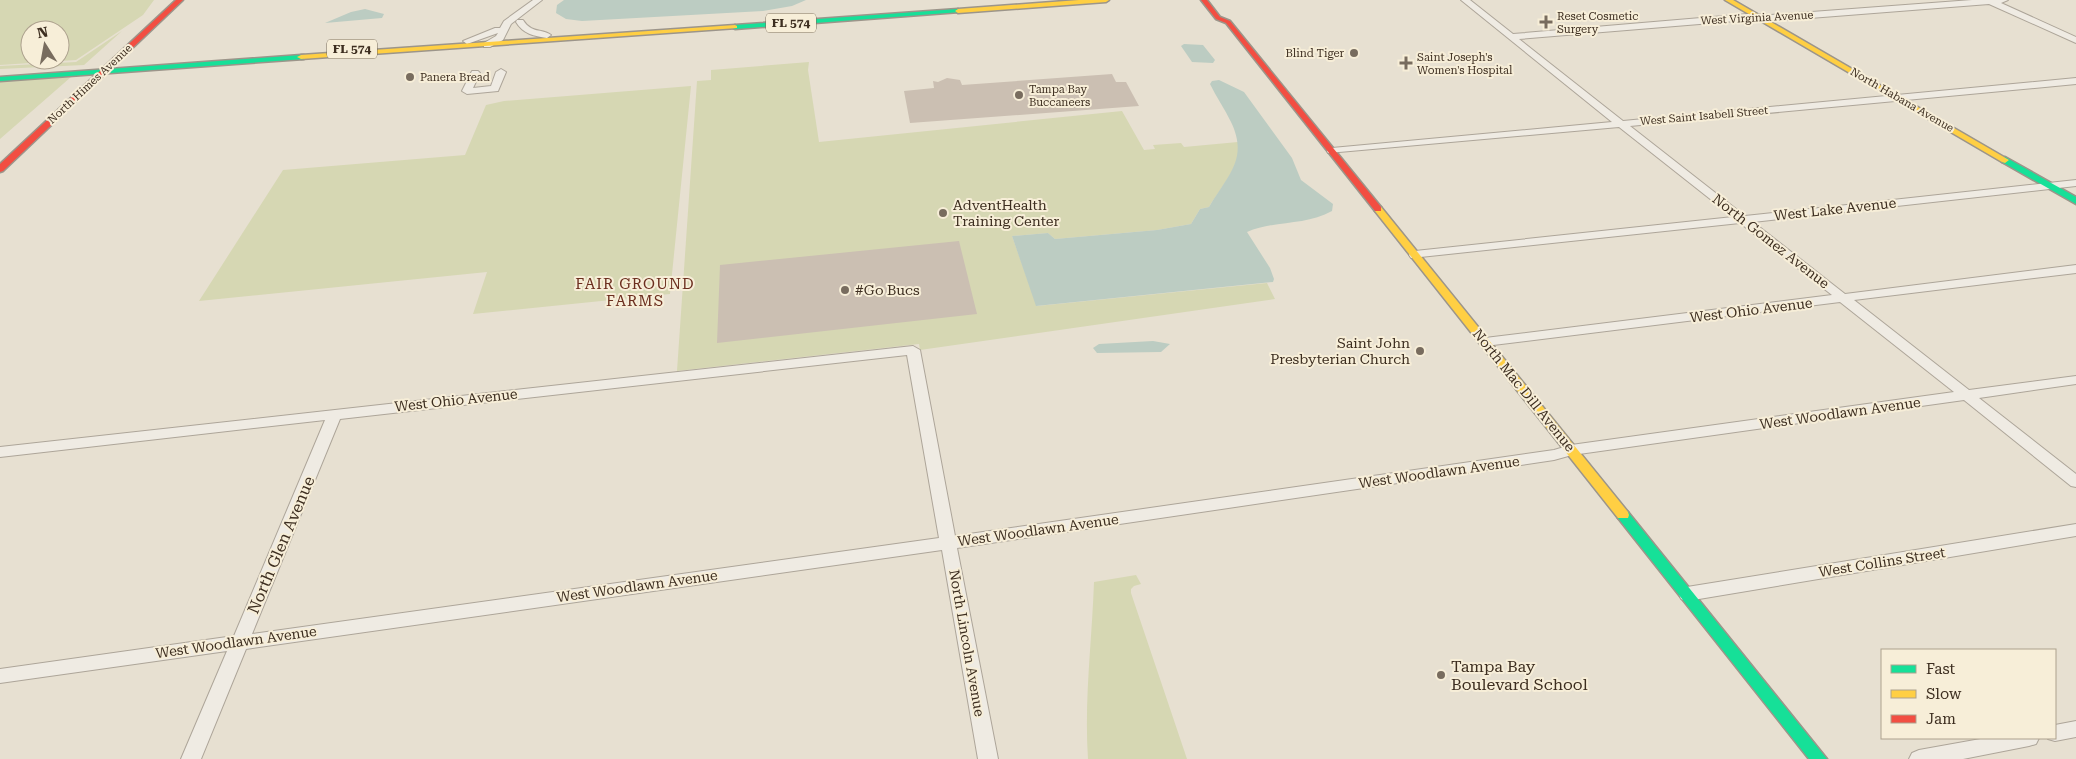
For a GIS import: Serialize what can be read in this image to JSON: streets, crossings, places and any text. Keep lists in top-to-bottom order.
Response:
{
  "streets": {
    "main road": [
      "FL 574",
      "North Himes Avenue",
      "North Habana Avenue",
      "North Mac Dill Avenue"
    ],
    "street": [
      "West Virginia Avenue",
      "West Saint Isabell Street",
      "West Lake Avenue",
      "North Gomez Avenue",
      "West Ohio Avenue",
      "West Woodlawn Avenue",
      "North Glen Avenue",
      "West Collins Street",
      "North Lincoln Avenue"
    ]
  },
  "crossings": [
    ["West Virginia Avenue", "North Habana Avenue"],
    ["West Virginia Avenue", "North Gomez Avenue"],
    ["FL 574", "North Himes Avenue"],
    ["North Habana Avenue", "West Saint Isabell Street"],
    ["North Habana Avenue", "West Lake Avenue"],
    ["West Saint Isabell Street", "North Gomez Avenue"],
    ["West Saint Isabell Street", "North Mac Dill Avenue"],
    ["West Lake Avenue", "North Gomez Avenue"],
    ["West Lake Avenue", "North Mac Dill Avenue"],
    ["North Gomez Avenue", "West Ohio Avenue"],
    ["North Gomez Avenue", "West Woodlawn Avenue"],
    ["West Ohio Avenue", "North Mac Dill Avenue"],
    ["West Ohio Avenue", "North Glen Avenue"],
    ["West Ohio Avenue", "North Lincoln Avenue"],
    ["North Mac Dill Avenue", "West Woodlawn Avenue"],
    ["North Mac Dill Avenue", "West Collins Street"],
    ["West Woodlawn Avenue", "North Glen Avenue"],
    ["West Woodlawn Avenue", "North Lincoln Avenue"]
  ],
  "districts": ["FAIR GROUND FARMS"],
  "places": {
    "health": ["Reset Cosmetic Surgery", "Saint Joseph's Women's Hospital"],
    "other": [
      "Blind Tiger",
      "Panera Bread",
      "Tampa Bay Buccaneers",
      "AdventHealth Training Center",
      "#Go Bucs",
      "Saint John Presbyterian Church",
      "Tampa Bay Boulevard School"
    ]
  },
  "legend": ["Fast", "Slow", "Jam"],
  "north": "top"
}
